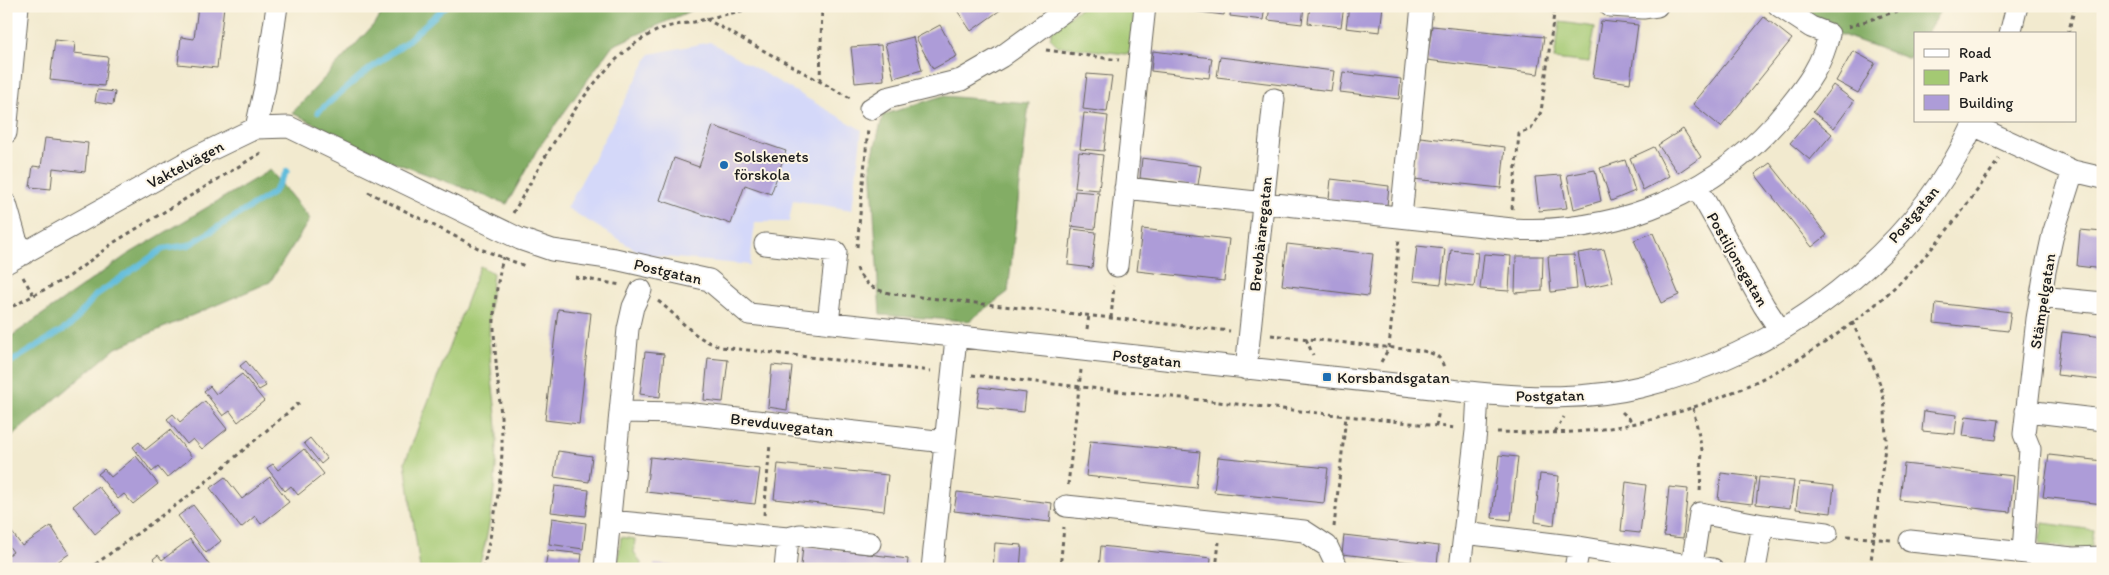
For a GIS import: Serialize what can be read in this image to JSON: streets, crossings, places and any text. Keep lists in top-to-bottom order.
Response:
{
  "streets": {
    "street": [
      "Vaktelvägen",
      "Postgatan",
      "Brevbäraregatan",
      "Postiljonsgatan",
      "Stämpelgatan",
      "Brevduvegatan"
    ]
  },
  "crossings": [
    ["Vaktelvägen", "Postgatan"],
    ["Postgatan", "Brevbäraregatan"],
    ["Postgatan", "Postiljonsgatan"]
  ],
  "places": {
    "other": ["Solskenets förskola"],
    "transit": ["Korsbandsgatan"]
  },
  "legend": ["Road", "Park", "Building"]
}
